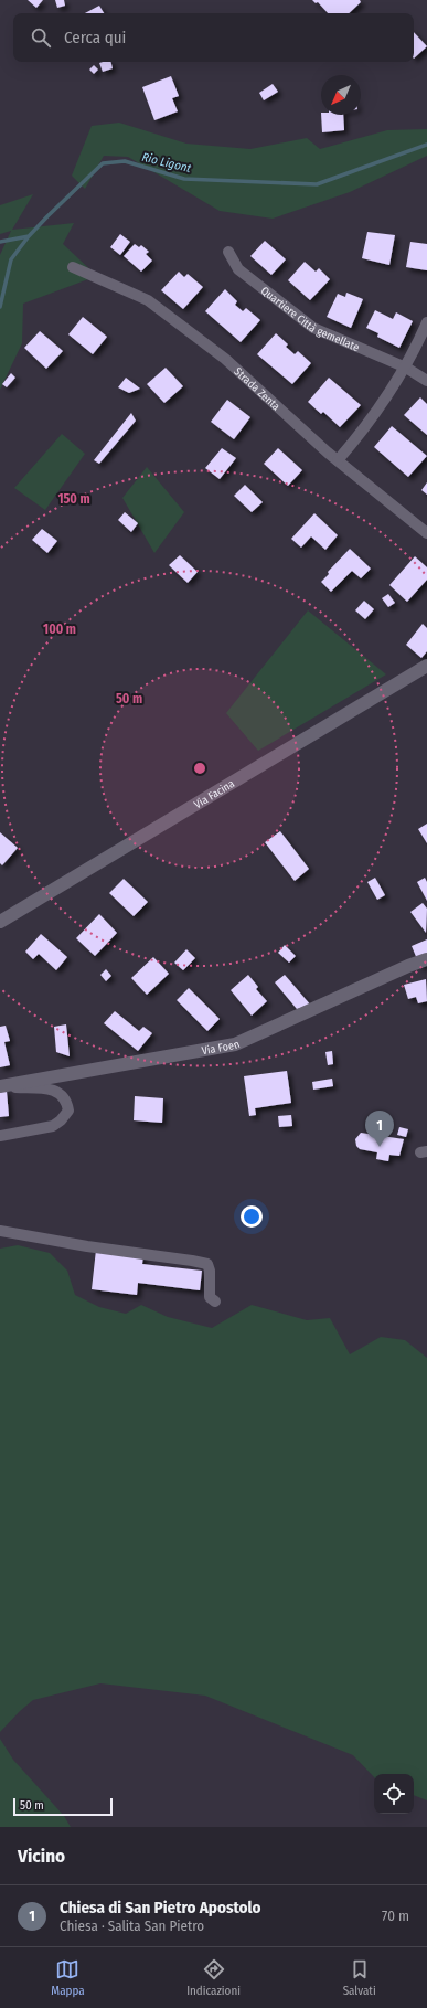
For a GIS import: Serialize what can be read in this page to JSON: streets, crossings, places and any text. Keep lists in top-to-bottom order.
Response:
{
  "streets": {
    "main road": ["Via Facina", "Via Foen"],
    "street": ["Quartiere Città gemellate", "Strada Zenta"]
  },
  "water": ["Rio Ligont"],
  "scale_bar": "50 m",
  "north": "bottom left",
  "page": {
    "search": "Cerca qui",
    "pins": "1",
    "scale": "50 m",
    "heading": "Vicino",
    "list": [
      {
        "mark": "1",
        "name": "Chiesa di San Pietro Apostolo",
        "note": "Chiesa · Salita San Pietro",
        "value": "70 m"
      }
    ],
    "nav": ["Mappa", "Indicazioni", "Salvati"]
  },
  "rings": ["150 m", "100 m", "50 m"]
}
